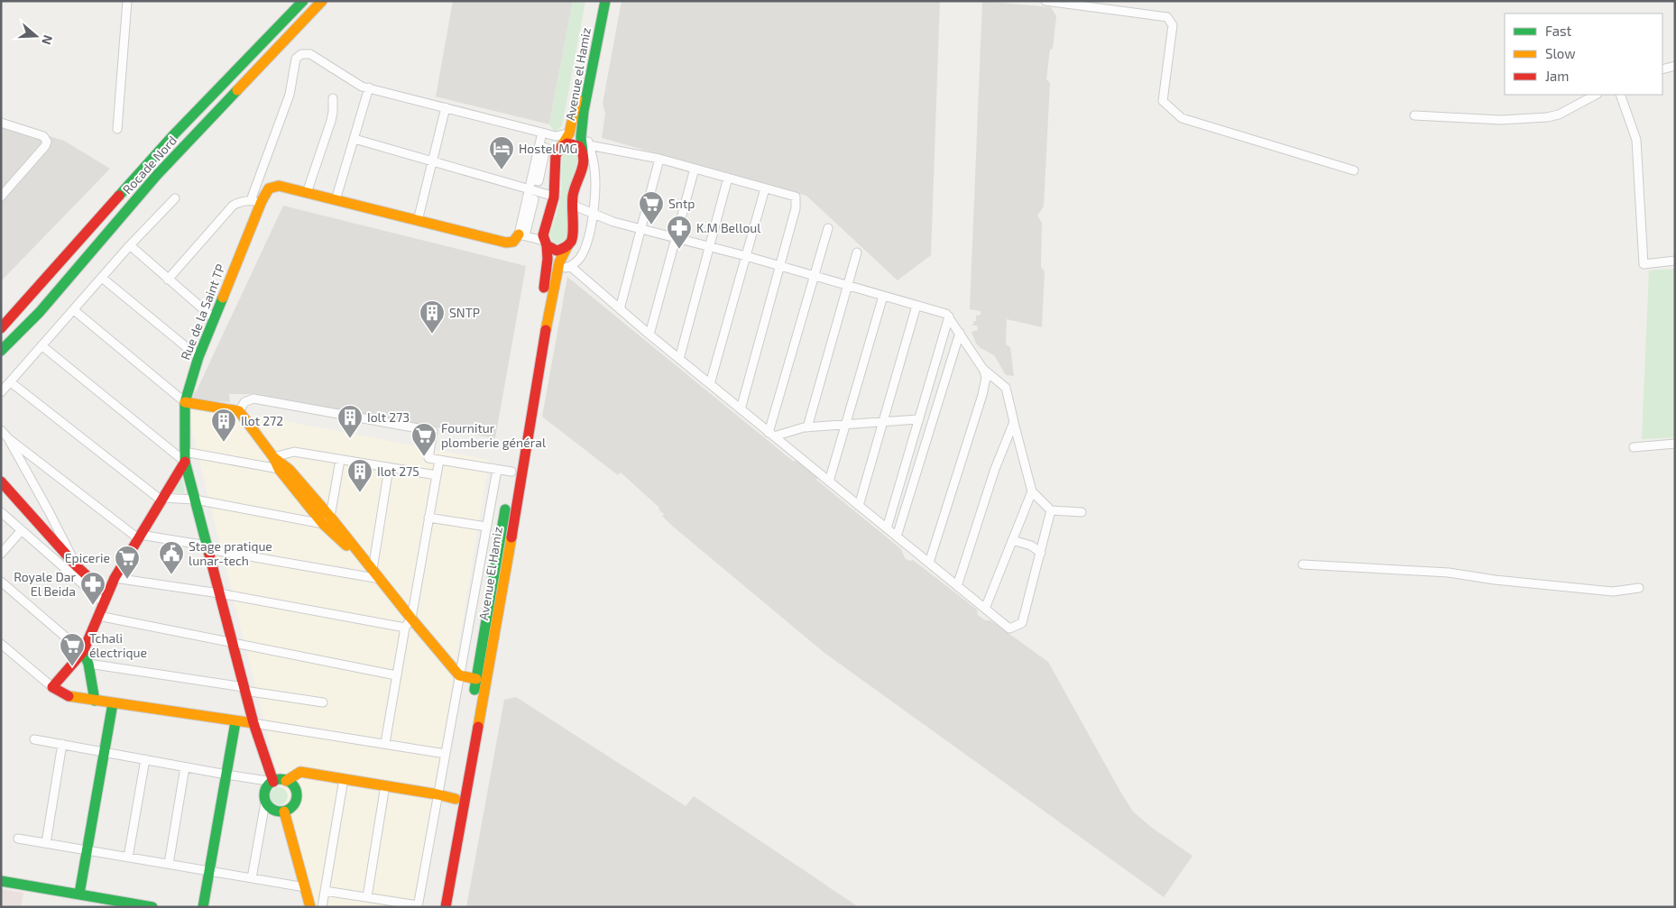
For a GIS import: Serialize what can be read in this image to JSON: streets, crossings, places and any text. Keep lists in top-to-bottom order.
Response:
{
  "streets": {
    "main road": [
      "Avenue el Hamiz",
      "Rocade Nord",
      "Rue de la Saint TP",
      "Avenue El Hamiz"
    ]
  },
  "crossings": [
    ["Avenue el Hamiz", "Avenue El Hamiz"]
  ],
  "places": {
    "hotel": ["Hostel MG"],
    "supermarket": [
      "Sntp",
      "Fournitur plomberie général",
      "Epicerie",
      "Tchali électrique"
    ],
    "pharmacy": ["K.M Belloul", "Royale Dar El Beida"],
    "building": [
      "SNTP",
      "Iolt 273",
      "Ilot 272",
      "Ilot 275"
    ],
    "public building": ["Stage pratique lunar-tech"]
  },
  "legend": ["Fast", "Slow", "Jam"],
  "north": "right"
}
